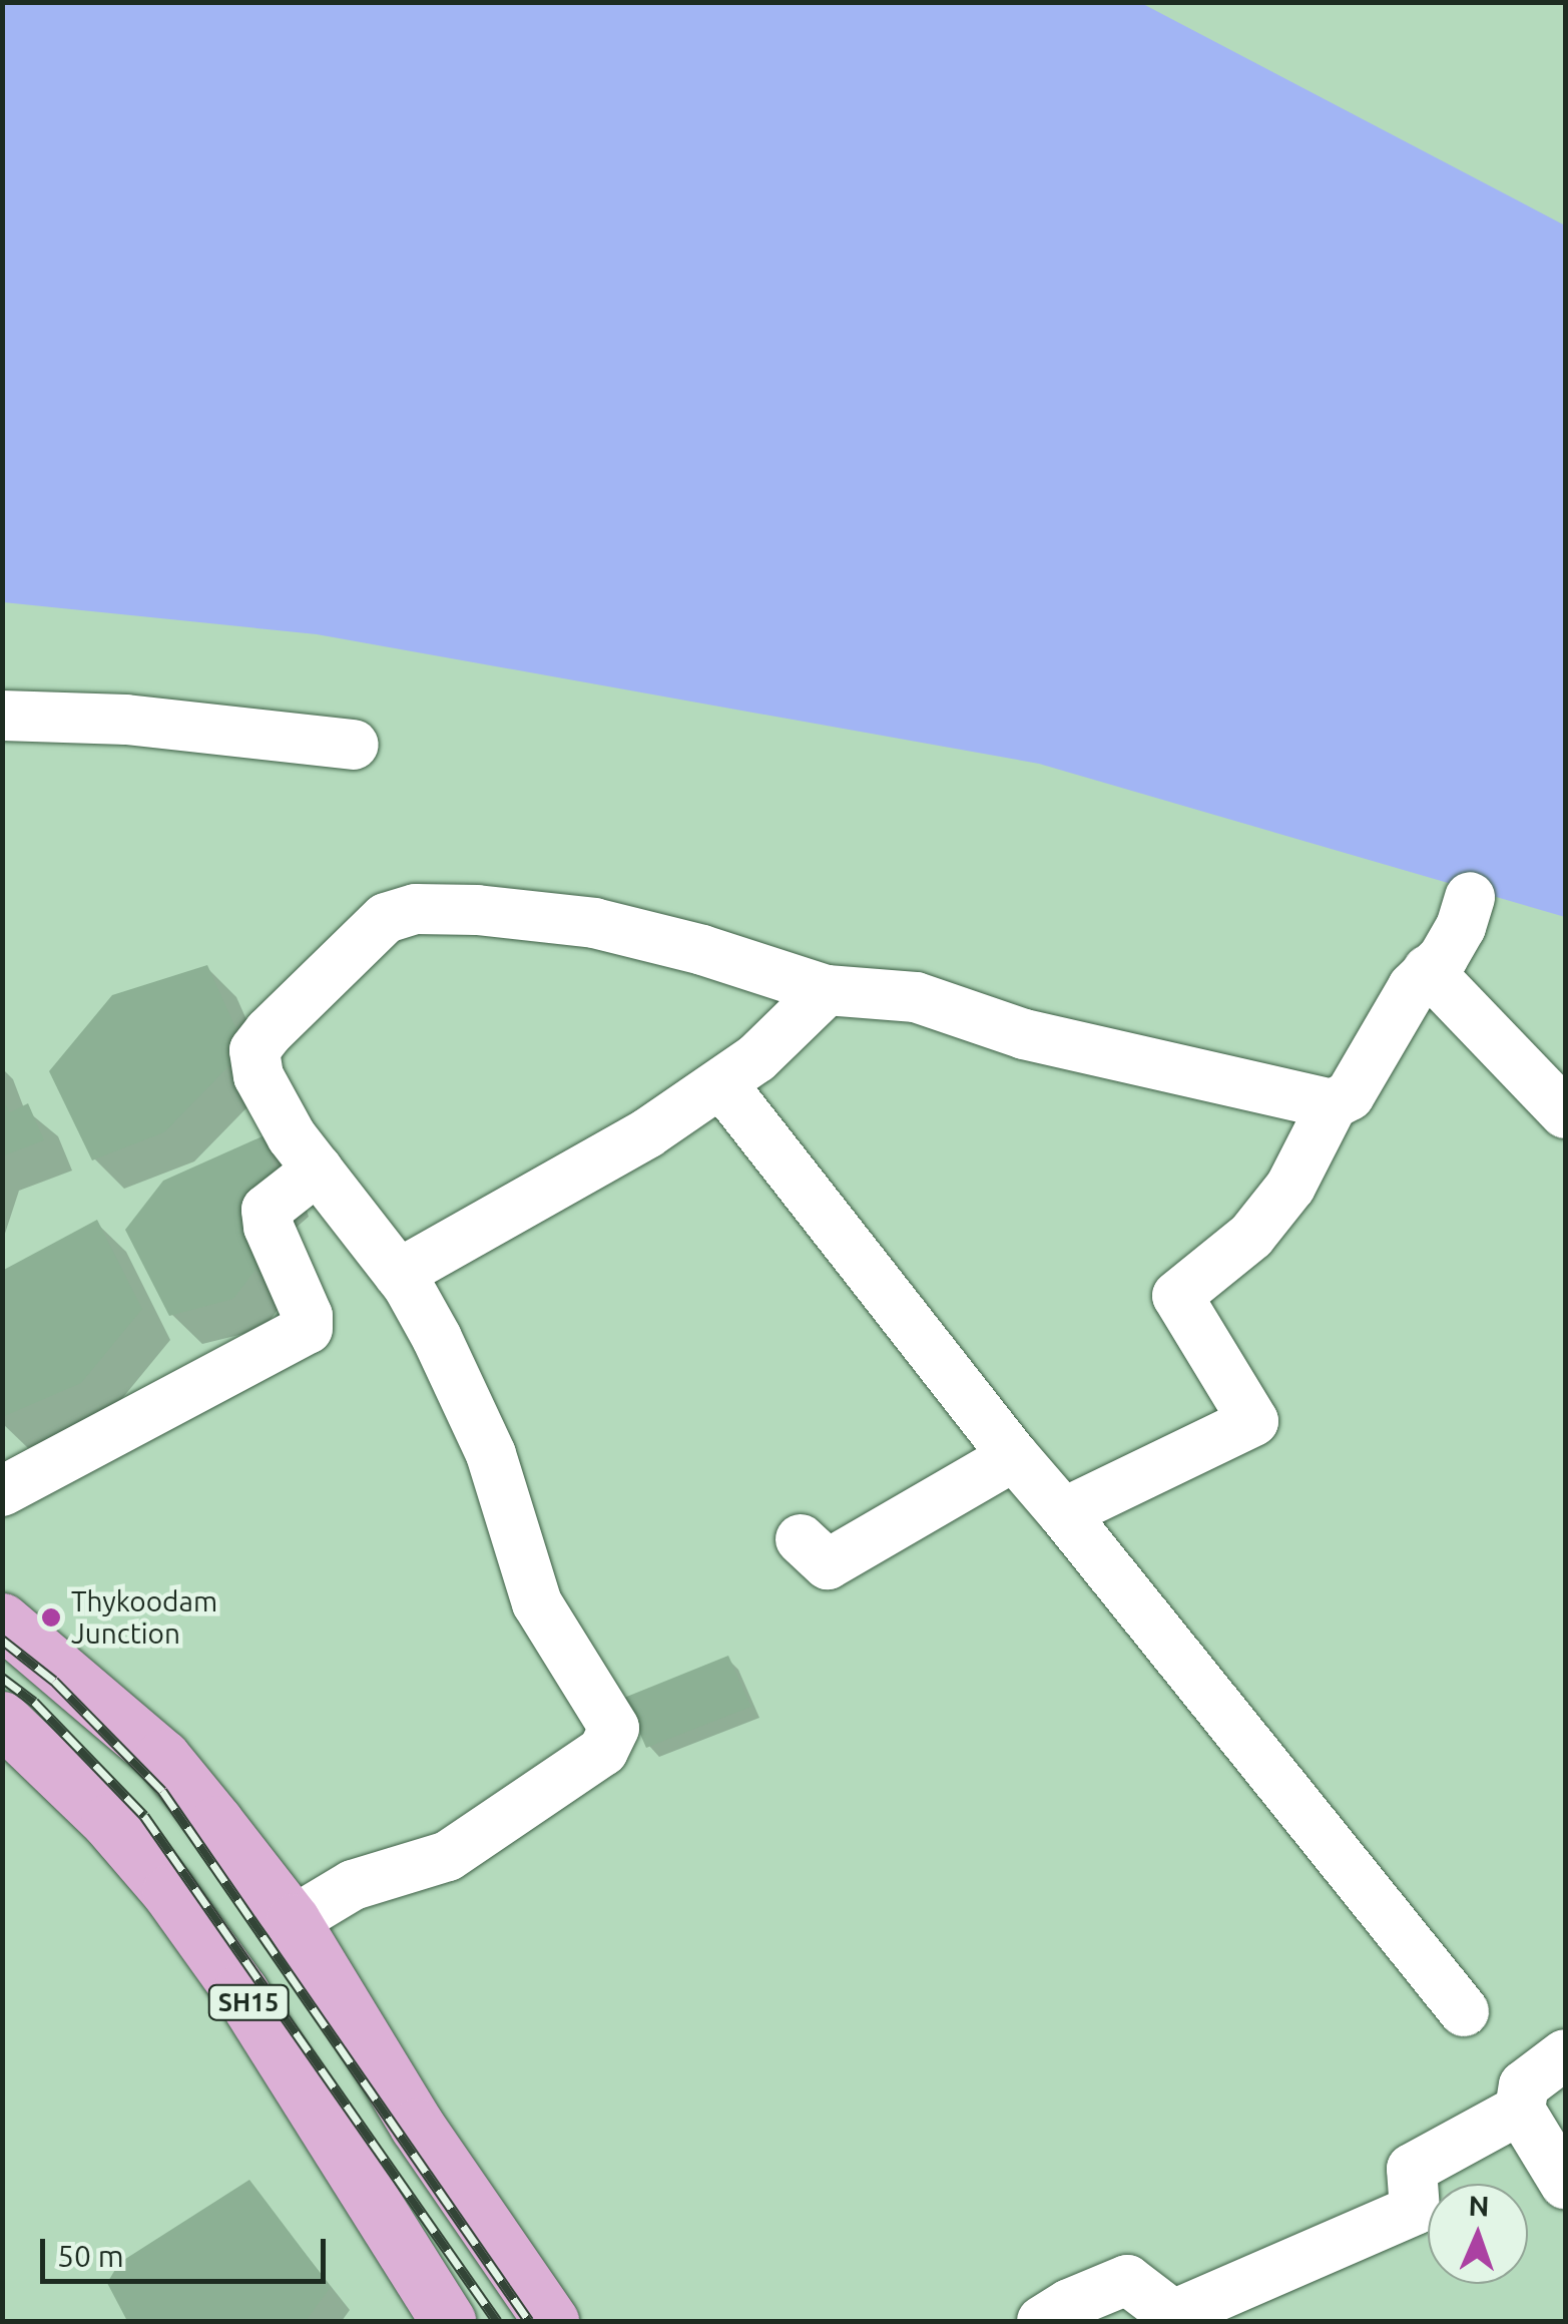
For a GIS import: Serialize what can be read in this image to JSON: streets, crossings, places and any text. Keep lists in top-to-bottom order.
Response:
{
  "streets": {
    "main road": ["SH15"]
  },
  "places": ["Thykoodam Junction"],
  "scale_bar": "50 m",
  "north": "top"
}
